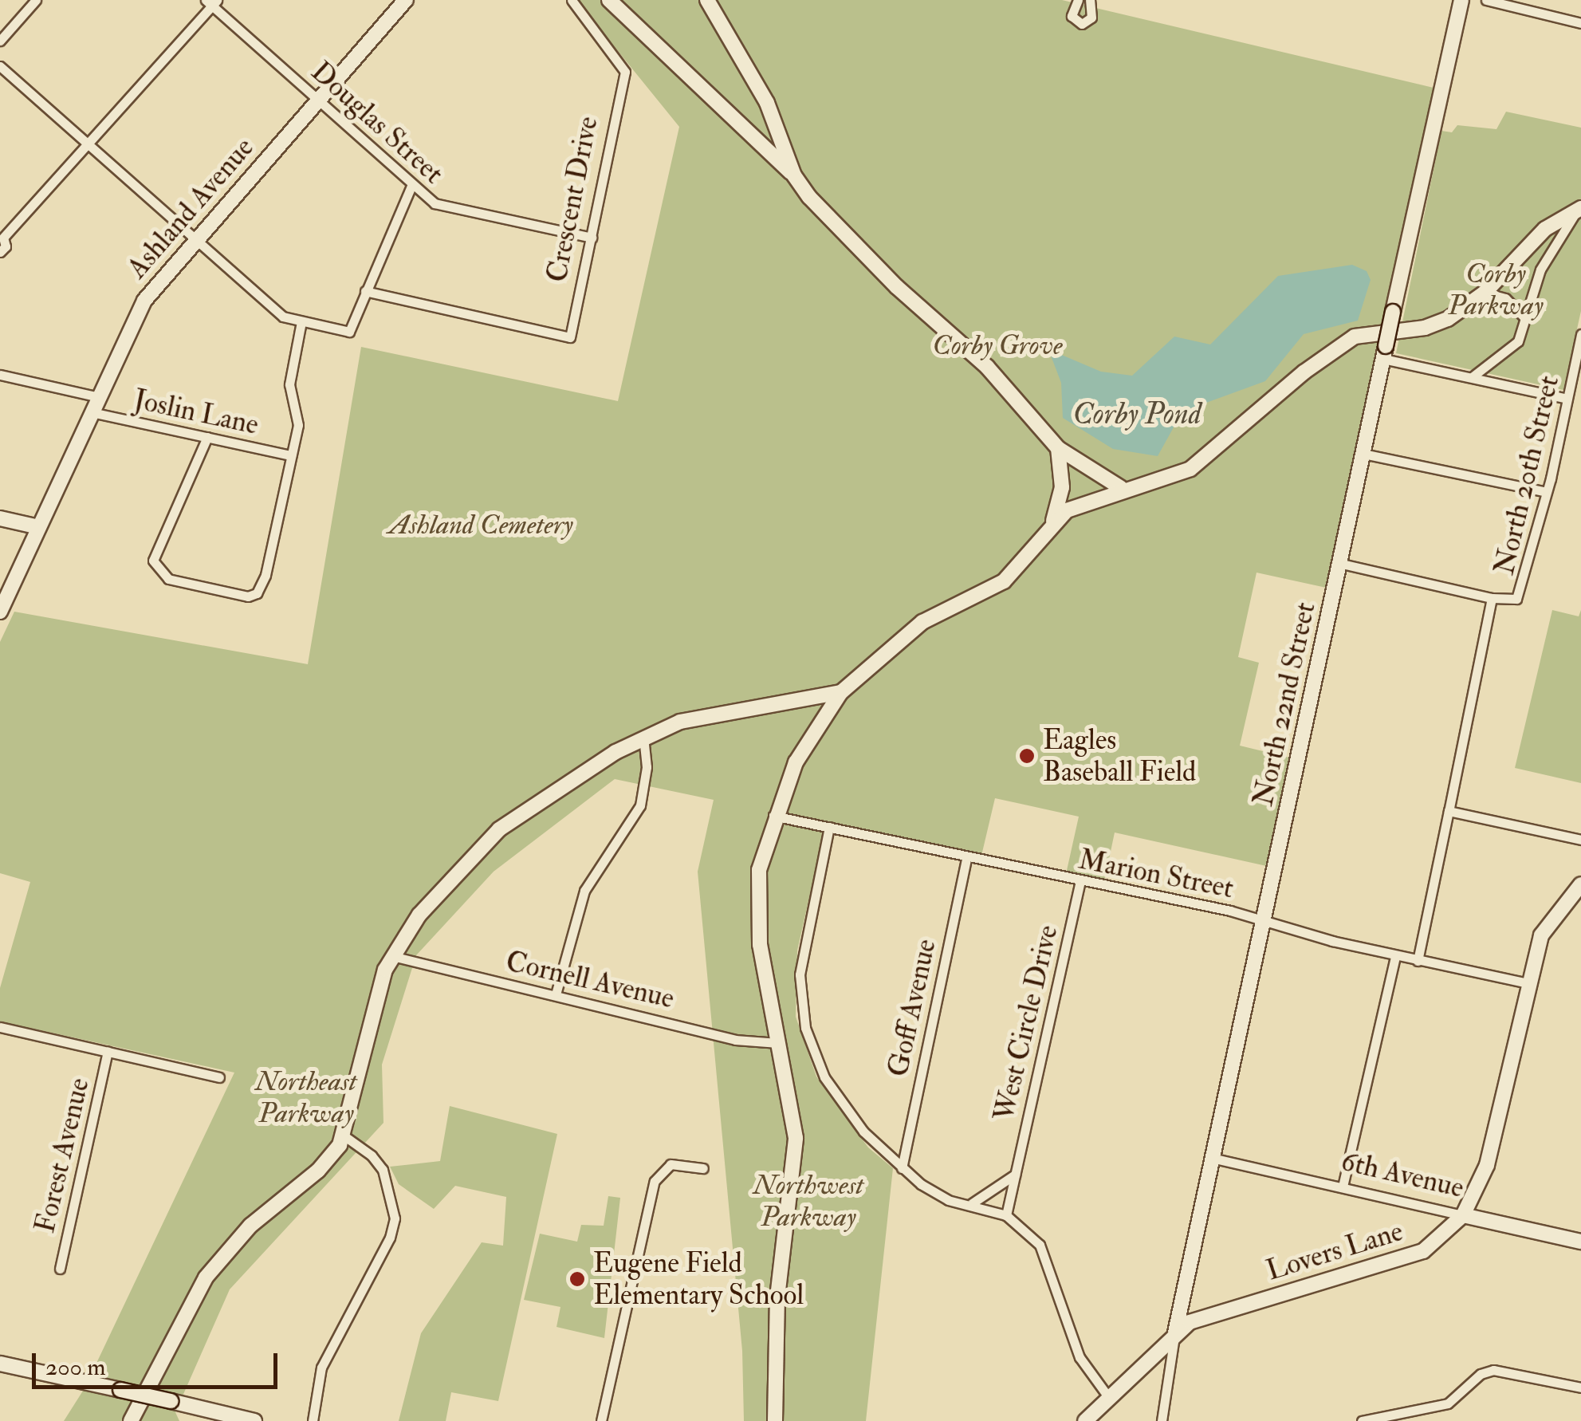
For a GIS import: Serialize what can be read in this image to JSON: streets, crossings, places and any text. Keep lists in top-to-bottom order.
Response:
{
  "streets": {
    "street": [
      "Douglas Street",
      "Crescent Drive",
      "Ashland Avenue",
      "Joslin Lane",
      "North 20th Street",
      "North 22nd Street",
      "Marion Street",
      "Cornell Avenue",
      "Goff Avenue",
      "West Circle Drive",
      "Forest Avenue",
      "6th Avenue",
      "Lovers Lane"
    ]
  },
  "crossings": [
    ["Douglas Street", "Crescent Drive"],
    ["Douglas Street", "Ashland Avenue"],
    ["Ashland Avenue", "Joslin Lane"],
    ["North 22nd Street", "Marion Street"],
    ["North 22nd Street", "6th Avenue"],
    ["North 22nd Street", "Lovers Lane"],
    ["Marion Street", "Goff Avenue"],
    ["Marion Street", "West Circle Drive"],
    ["Marion Street", "Lovers Lane"],
    ["6th Avenue", "Lovers Lane"]
  ],
  "water": ["Corby Pond"],
  "parks": [
    "Corby Parkway",
    "Corby Grove",
    "Ashland Cemetery",
    "Northeast Parkway",
    "Northwest Parkway"
  ],
  "places": ["Eagles Baseball Field", "Eugene Field Elementary School"],
  "scale_bar": "200 m"
}
